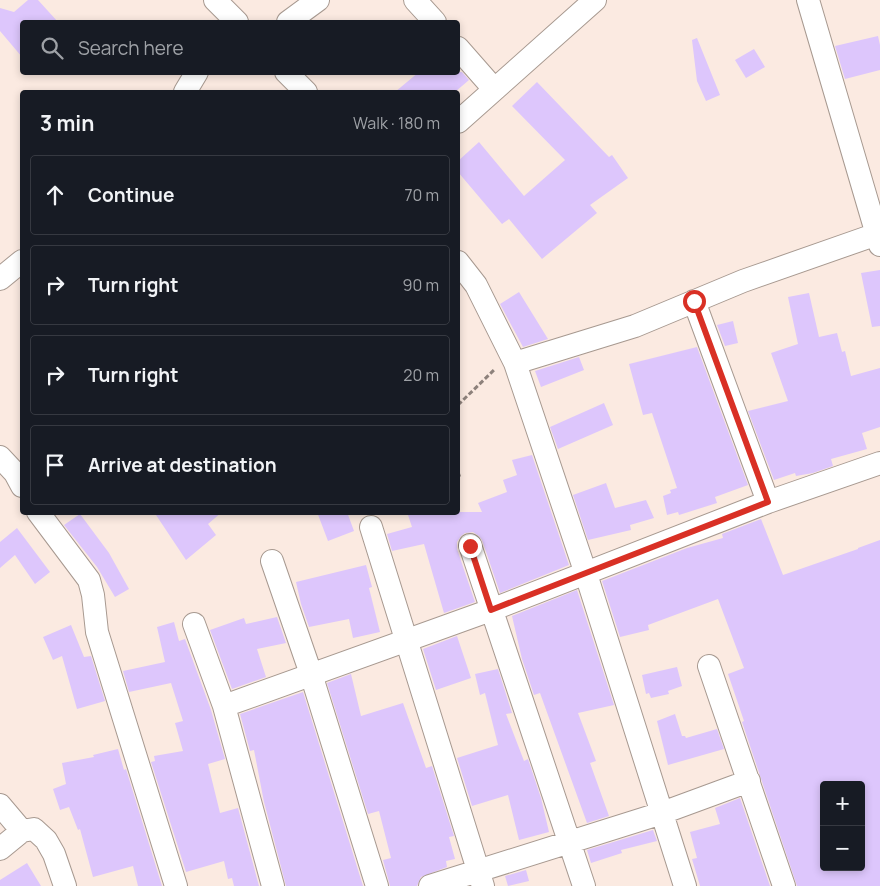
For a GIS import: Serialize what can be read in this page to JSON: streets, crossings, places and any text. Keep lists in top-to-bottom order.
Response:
{
  "page": {
    "search": "Search here",
    "heading": ["3 min", "Walk · 180 m"],
    "list": [
      ["Continue", "70 m"],
      ["Turn right", "90 m"],
      ["Turn right", "20 m"],
      "Arrive at destination"
    ],
    "map_buttons": ["+", "−"]
  }
}
